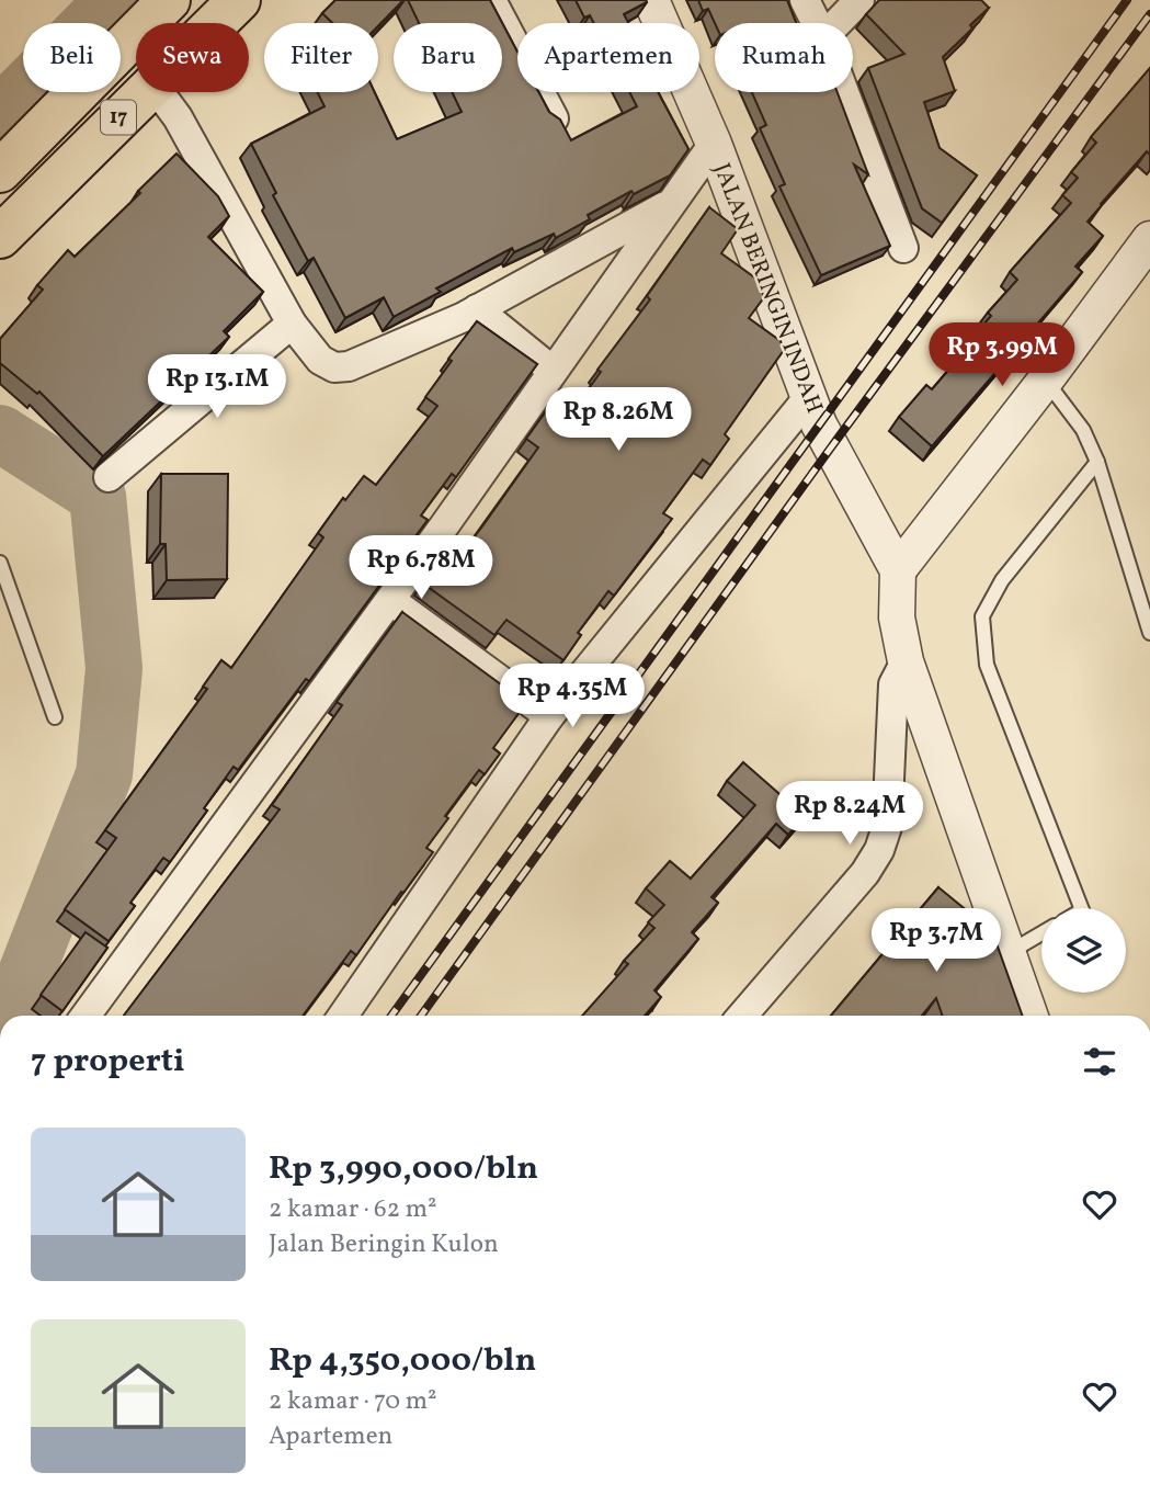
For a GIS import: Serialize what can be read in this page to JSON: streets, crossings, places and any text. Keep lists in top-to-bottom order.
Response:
{
  "streets": {
    "highway": ["17"],
    "street": ["JALAN BERINGIN INDAH"]
  },
  "page": {
    "chip": [
      "Beli",
      "Sewa",
      "Filter",
      "Baru",
      "Apartemen",
      "Rumah"
    ],
    "price": [
      "Rp 3.99M",
      "Rp 13.1M",
      "Rp 8.26M",
      "Rp 6.78M",
      "Rp 4.35M",
      "Rp 8.24M",
      "Rp 3.7M"
    ],
    "heading": "7 properti",
    "list": [
      {
        "name": "Rp 3,990,000/bln",
        "note": "2 kamar · 62 m² · Jalan Beringin Kulon"
      },
      {
        "name": "Rp 4,350,000/bln",
        "note": "2 kamar · 70 m² · Apartemen"
      }
    ]
  }
}
